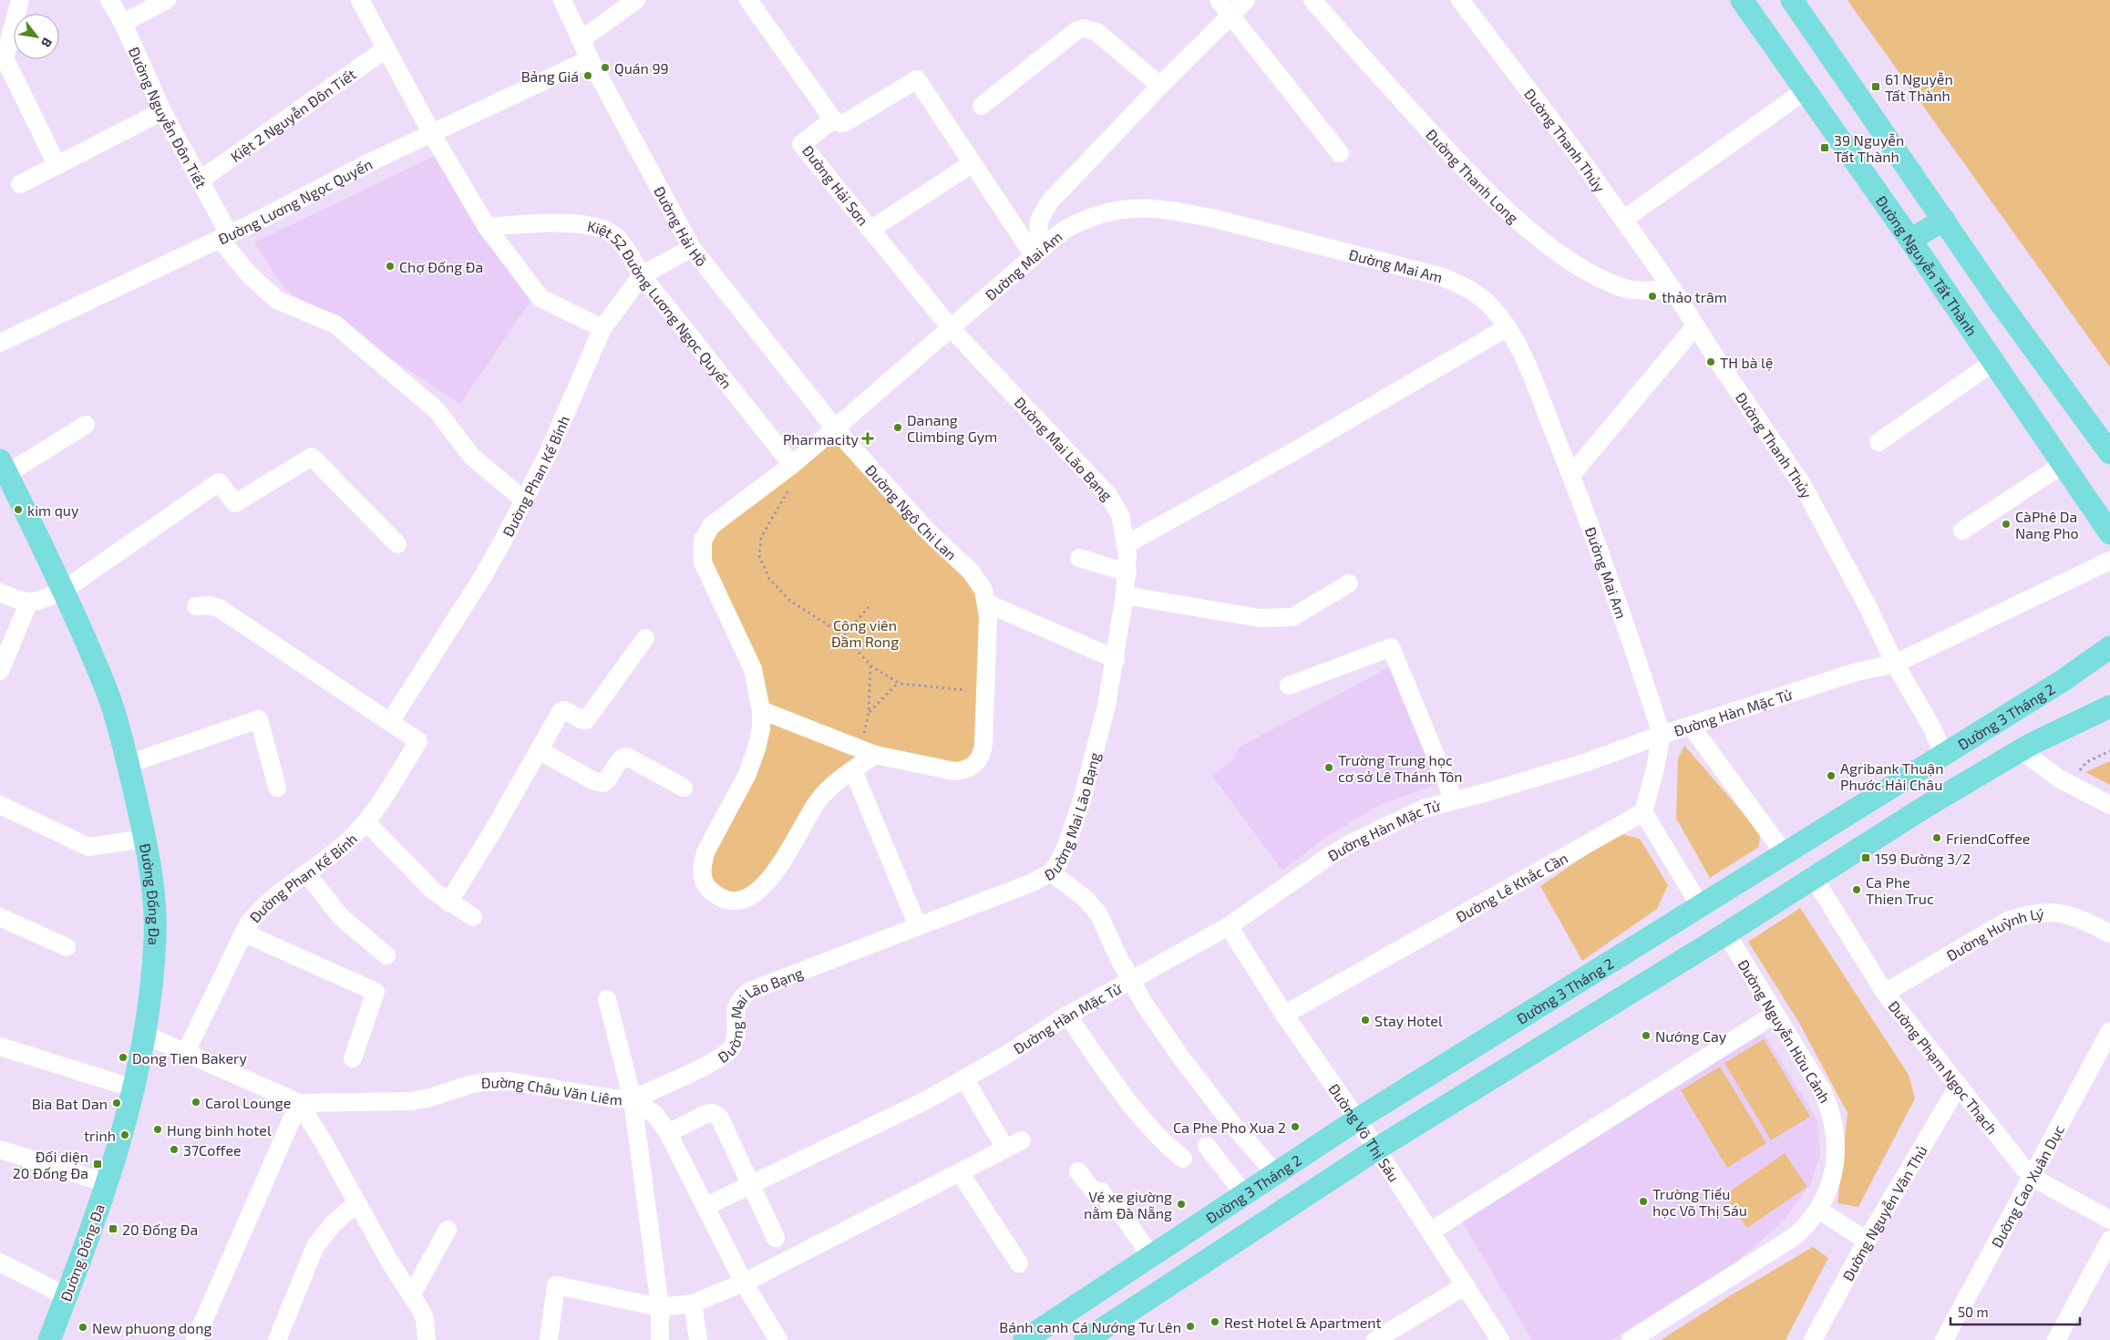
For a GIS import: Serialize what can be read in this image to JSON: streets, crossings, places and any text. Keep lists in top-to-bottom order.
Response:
{
  "streets": {
    "main road": ["Đường Nguyễn Tất Thành", "Đường 3 Tháng 2", "Đường Đống Đa"],
    "street": [
      "Kiệt 2 Nguyễn Đôn Tiết",
      "Đường Nguyễn Đôn Tiết",
      "Đường Thanh Thủy",
      "Đường Thanh Long",
      "Đường Hải Sơn",
      "Đường Lương Ngọc Quyến",
      "Đường Hải Hồ",
      "Đường Mai Am",
      "Kiệt 52 Đường Lương Ngọc Quyến",
      "Đường Mai Lão Bạng",
      "Đường Phan Kế Bính",
      "Đường Ngô Chi Lan",
      "Đường Hàn Mặc Tử",
      "Đường Lê Khắc Cần",
      "Đường Huỳnh Lý",
      "Đường Nguyễn Hữu Cảnh",
      "Đường Phạm Ngọc Thạch",
      "Đường Châu Văn Liêm",
      "Đường Võ Thị Sáu",
      "Đường Cao Xuân Dục",
      "Đường Nguyễn Văn Thủ"
    ]
  },
  "crossings": [
    ["Kiệt 2 Nguyễn Đôn Tiết", "Đường Nguyễn Đôn Tiết"],
    ["Đường Nguyễn Đôn Tiết", "Đường Lương Ngọc Quyến"],
    ["Đường Nguyễn Đôn Tiết", "Đường Phan Kế Bính"],
    ["Đường Thanh Thủy", "Đường Thanh Long"],
    ["Đường Thanh Thủy", "Đường Hàn Mặc Tử"],
    ["Đường Thanh Thủy", "Đường 3 Tháng 2"],
    ["Đường Hải Sơn", "Đường Mai Am"],
    ["Đường Hải Sơn", "Đường Mai Lão Bạng"],
    ["Đường Lương Ngọc Quyến", "Đường Hải Hồ"],
    ["Đường Hải Hồ", "Đường Mai Am"],
    ["Đường Hải Hồ", "Đường Phan Kế Bính"],
    ["Đường Hải Hồ", "Đường Ngô Chi Lan"],
    ["Đường Mai Am", "Đường Mai Lão Bạng"],
    ["Đường Mai Am", "Đường Ngô Chi Lan"],
    ["Đường Mai Am", "Đường Hàn Mặc Tử"],
    ["Đường Mai Am", "Đường Lê Khắc Cần"],
    ["Kiệt 52 Đường Lương Ngọc Quyến", "Đường Phan Kế Bính"],
    ["Đường Mai Lão Bạng", "Đường Châu Văn Liêm"],
    ["Đường Phan Kế Bính", "Đường Châu Văn Liêm"],
    ["Đường Hàn Mặc Tử", "Đường Châu Văn Liêm"],
    ["Đường Hàn Mặc Tử", "Đường Võ Thị Sáu"],
    ["Đường 3 Tháng 2", "Đường Võ Thị Sáu"],
    ["Đường Lê Khắc Cần", "Đường Võ Thị Sáu"],
    ["Đường Đống Đa", "Đường Châu Văn Liêm"],
    ["Đường Huỳnh Lý", "Đường Phạm Ngọc Thạch"],
    ["Đường Phạm Ngọc Thạch", "Đường Cao Xuân Dục"],
    ["Đường Phạm Ngọc Thạch", "Đường Nguyễn Văn Thủ"]
  ],
  "parks": ["Công viên Đầm Rong"],
  "places": {
    "other": [
      "Quán 99",
      "Bảng Giá",
      "Chợ Đống Đa",
      "thảo trâm",
      "TH bà lệ",
      "Danang Climbing Gym",
      "kim quy",
      "CàPhê Da Nang Pho",
      "Trường Trung học cơ sở Lê Thánh Tôn",
      "Agribank Thuận Phước Hải Châu",
      "FriendCoffee",
      "Ca Phe Thien Truc",
      "Stay Hotel",
      "Nướng Cay",
      "Dong Tien Bakery",
      "Carol Lounge",
      "Bia Bat Dan",
      "Ca Phe Pho Xua 2",
      "Hung binh hotel",
      "trinh",
      "37Coffee",
      "Trường Tiểu học Võ Thị Sáu",
      "Vé xe giường nằm Đà Nẵng",
      "Rest Hotel & Apartment",
      "Bánh canh Cá Nướng Tư Lên",
      "New phuong dong"
    ],
    "transit": [
      "61 Nguyễn Tất Thành",
      "39 Nguyễn Tất Thành",
      "159 Đường 3/2",
      "Đối diện 20 Đống Đa",
      "20 Đống Đa"
    ],
    "health": ["Pharmacity"]
  },
  "scale_bar": "50 m",
  "north": "bottom right"
}
